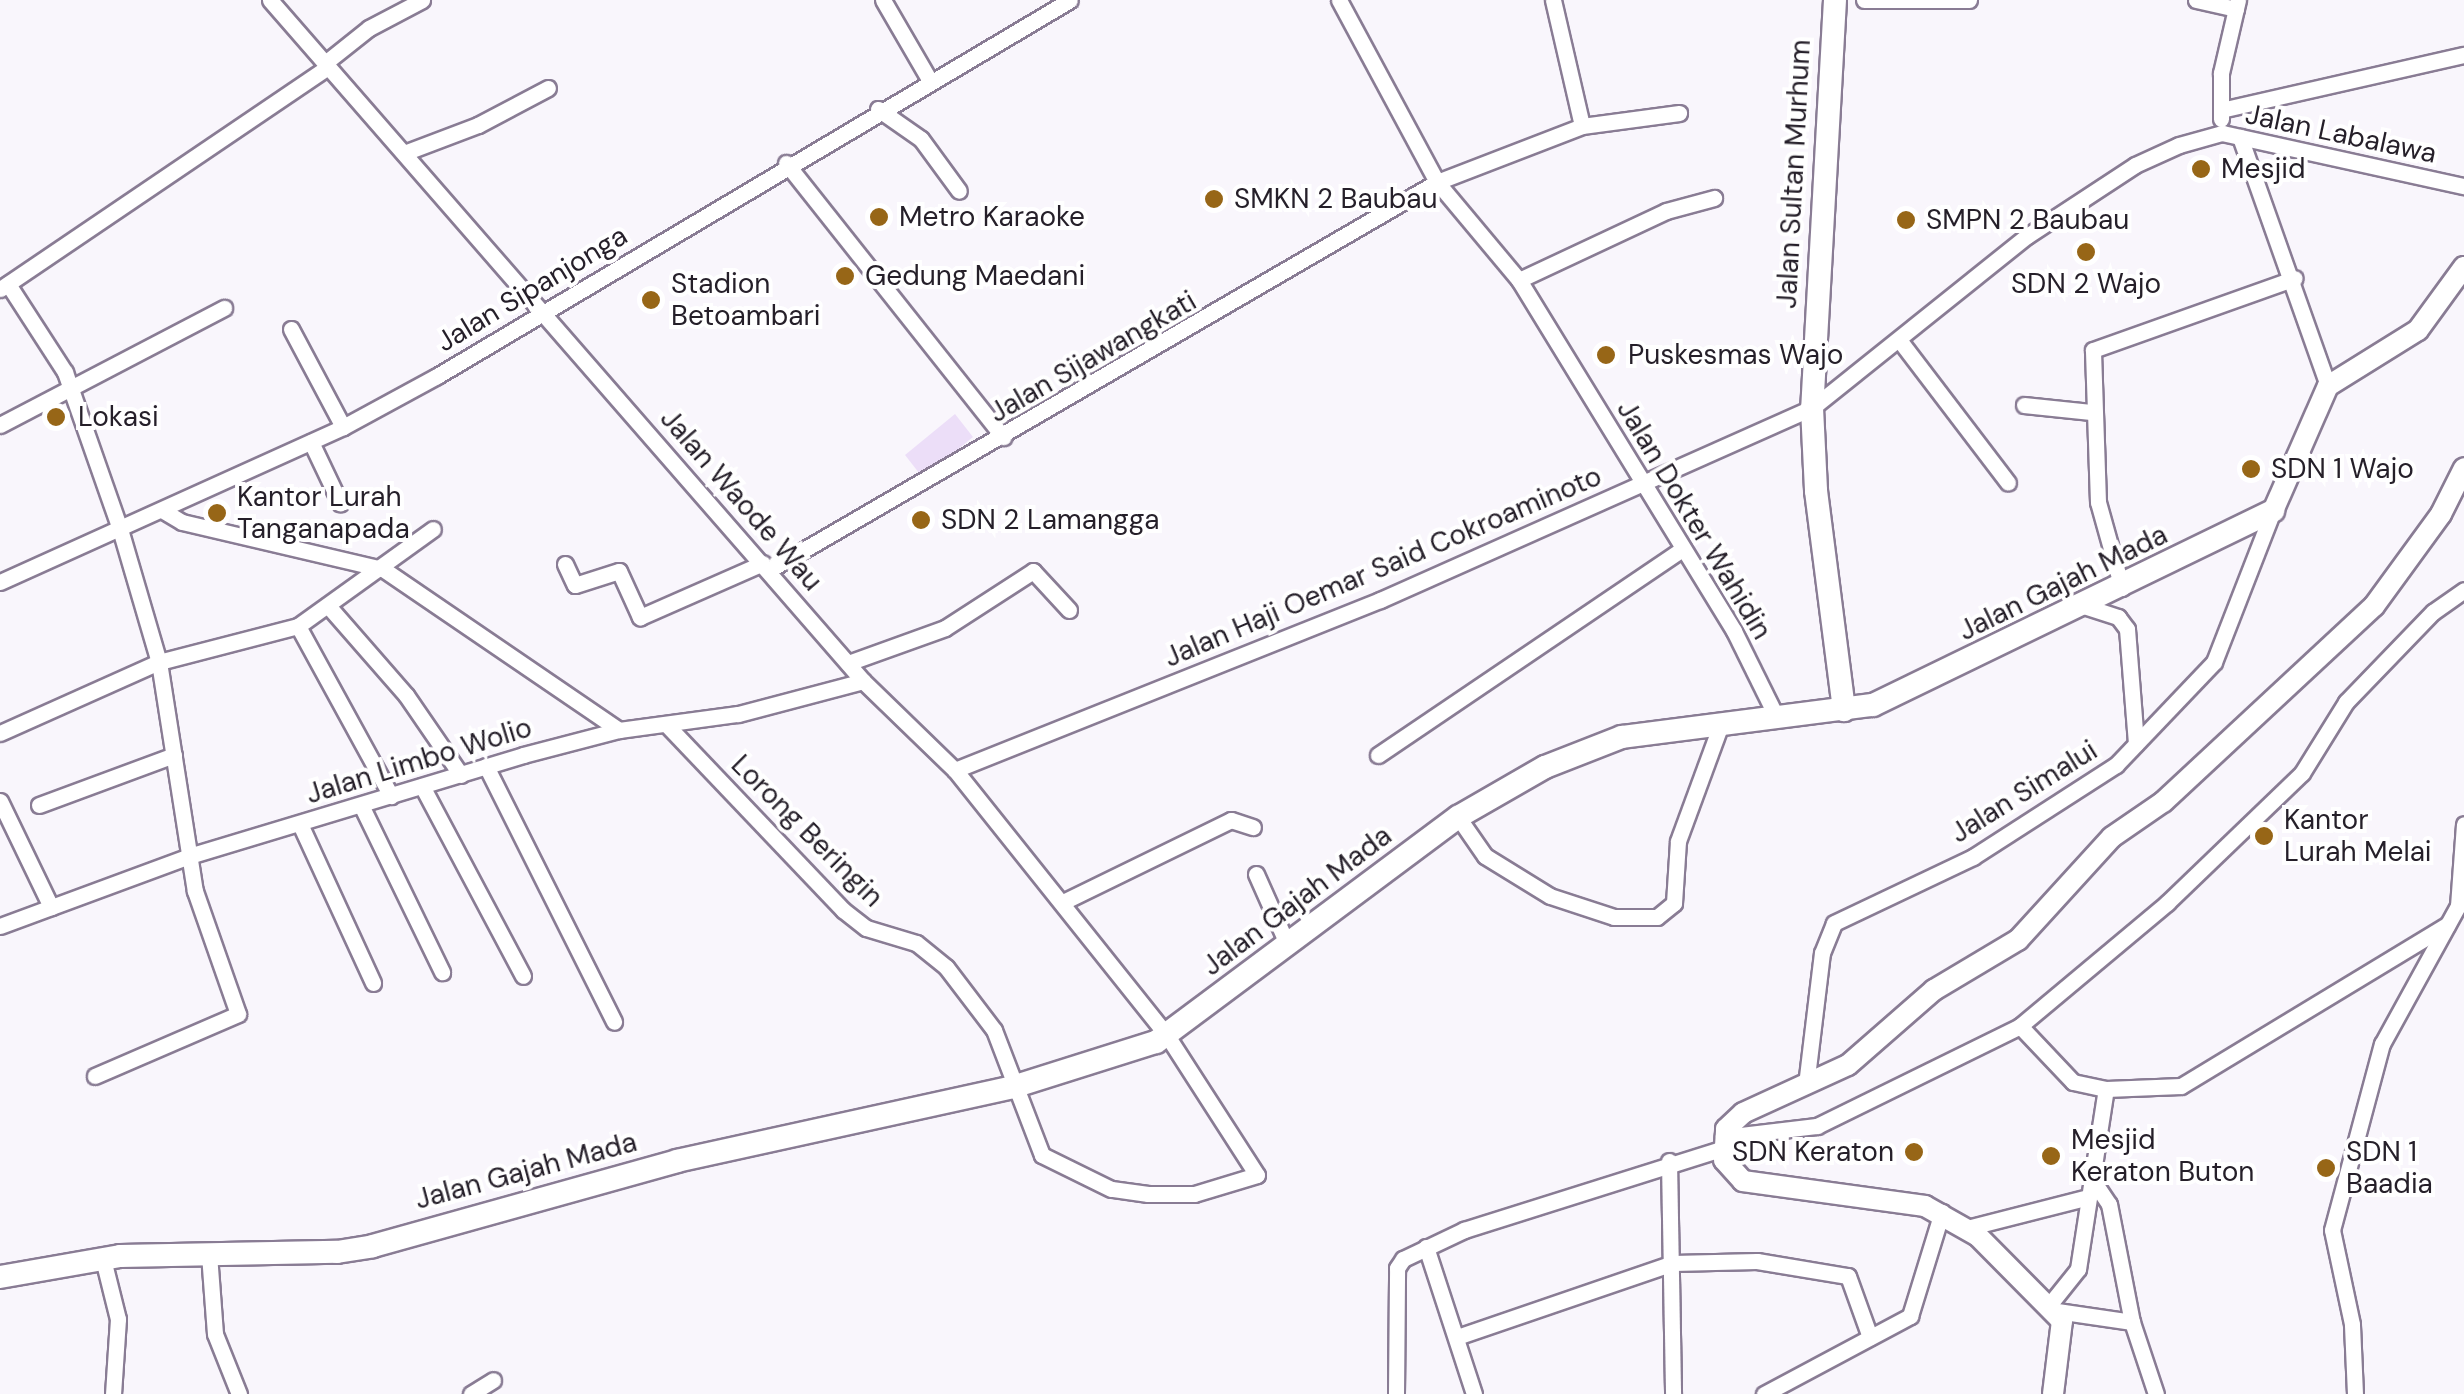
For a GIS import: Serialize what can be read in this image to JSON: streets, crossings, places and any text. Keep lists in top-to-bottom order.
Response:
{
  "streets": {
    "highway": ["Jalan Sultan Murhum", "Jalan Gajah Mada"],
    "street": [
      "Jalan Labalawa",
      "Jalan Sipanjonga",
      "Jalan Sijawangkati",
      "Jalan Waode Wau",
      "Jalan Dokter Wahidin",
      "Jalan Haji Oemar Said Cokroaminoto",
      "Jalan Limbo Wolio",
      "Jalan Simalui",
      "Lorong Beringin"
    ]
  },
  "crossings": [
    ["Jalan Labalawa", "Jalan Haji Oemar Said Cokroaminoto"],
    ["Jalan Sultan Murhum", "Jalan Haji Oemar Said Cokroaminoto"],
    ["Jalan Sultan Murhum", "Jalan Gajah Mada"],
    ["Jalan Sipanjonga", "Jalan Waode Wau"],
    ["Jalan Sijawangkati", "Jalan Waode Wau"],
    ["Jalan Sijawangkati", "Jalan Dokter Wahidin"],
    ["Jalan Waode Wau", "Jalan Haji Oemar Said Cokroaminoto"],
    ["Jalan Waode Wau", "Jalan Gajah Mada"],
    ["Jalan Waode Wau", "Jalan Limbo Wolio"],
    ["Jalan Waode Wau", "Lorong Beringin"],
    ["Jalan Dokter Wahidin", "Jalan Haji Oemar Said Cokroaminoto"],
    ["Jalan Dokter Wahidin", "Jalan Gajah Mada"],
    ["Jalan Gajah Mada", "Jalan Simalui"],
    ["Jalan Gajah Mada", "Lorong Beringin"],
    ["Jalan Limbo Wolio", "Lorong Beringin"]
  ],
  "places": [
    "Mesjid",
    "SMKN 2 Baubau",
    "Metro Karaoke",
    "SMPN 2 Baubau",
    "SDN 2 Wajo",
    "Gedung Maedani",
    "Stadion Betoambari",
    "Puskesmas Wajo",
    "Lokasi",
    "SDN 1 Wajo",
    "Kantor Lurah Tanganapada",
    "SDN 2 Lamangga",
    "Kantor Lurah Melai",
    "SDN Keraton",
    "Mesjid Keraton Buton",
    "SDN 1 Baadia"
  ]
}
